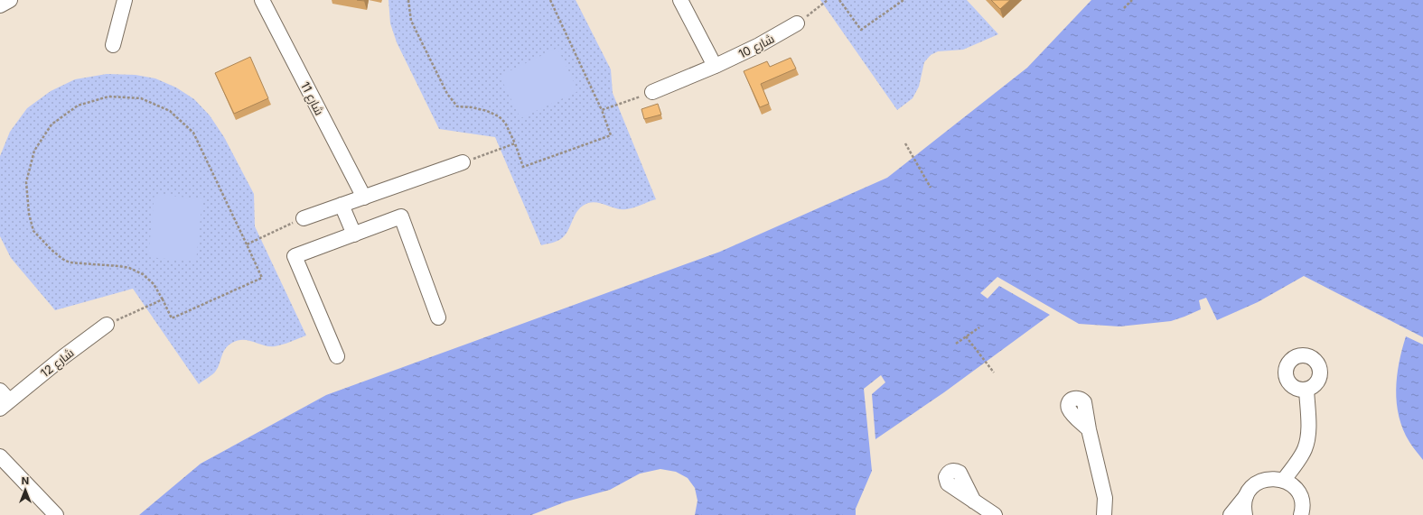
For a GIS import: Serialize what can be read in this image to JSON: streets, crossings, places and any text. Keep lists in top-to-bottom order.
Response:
{
  "streets": {
    "street": ["شارع 10", "شارع 11", "شارع 12"]
  },
  "north": "top"
}
